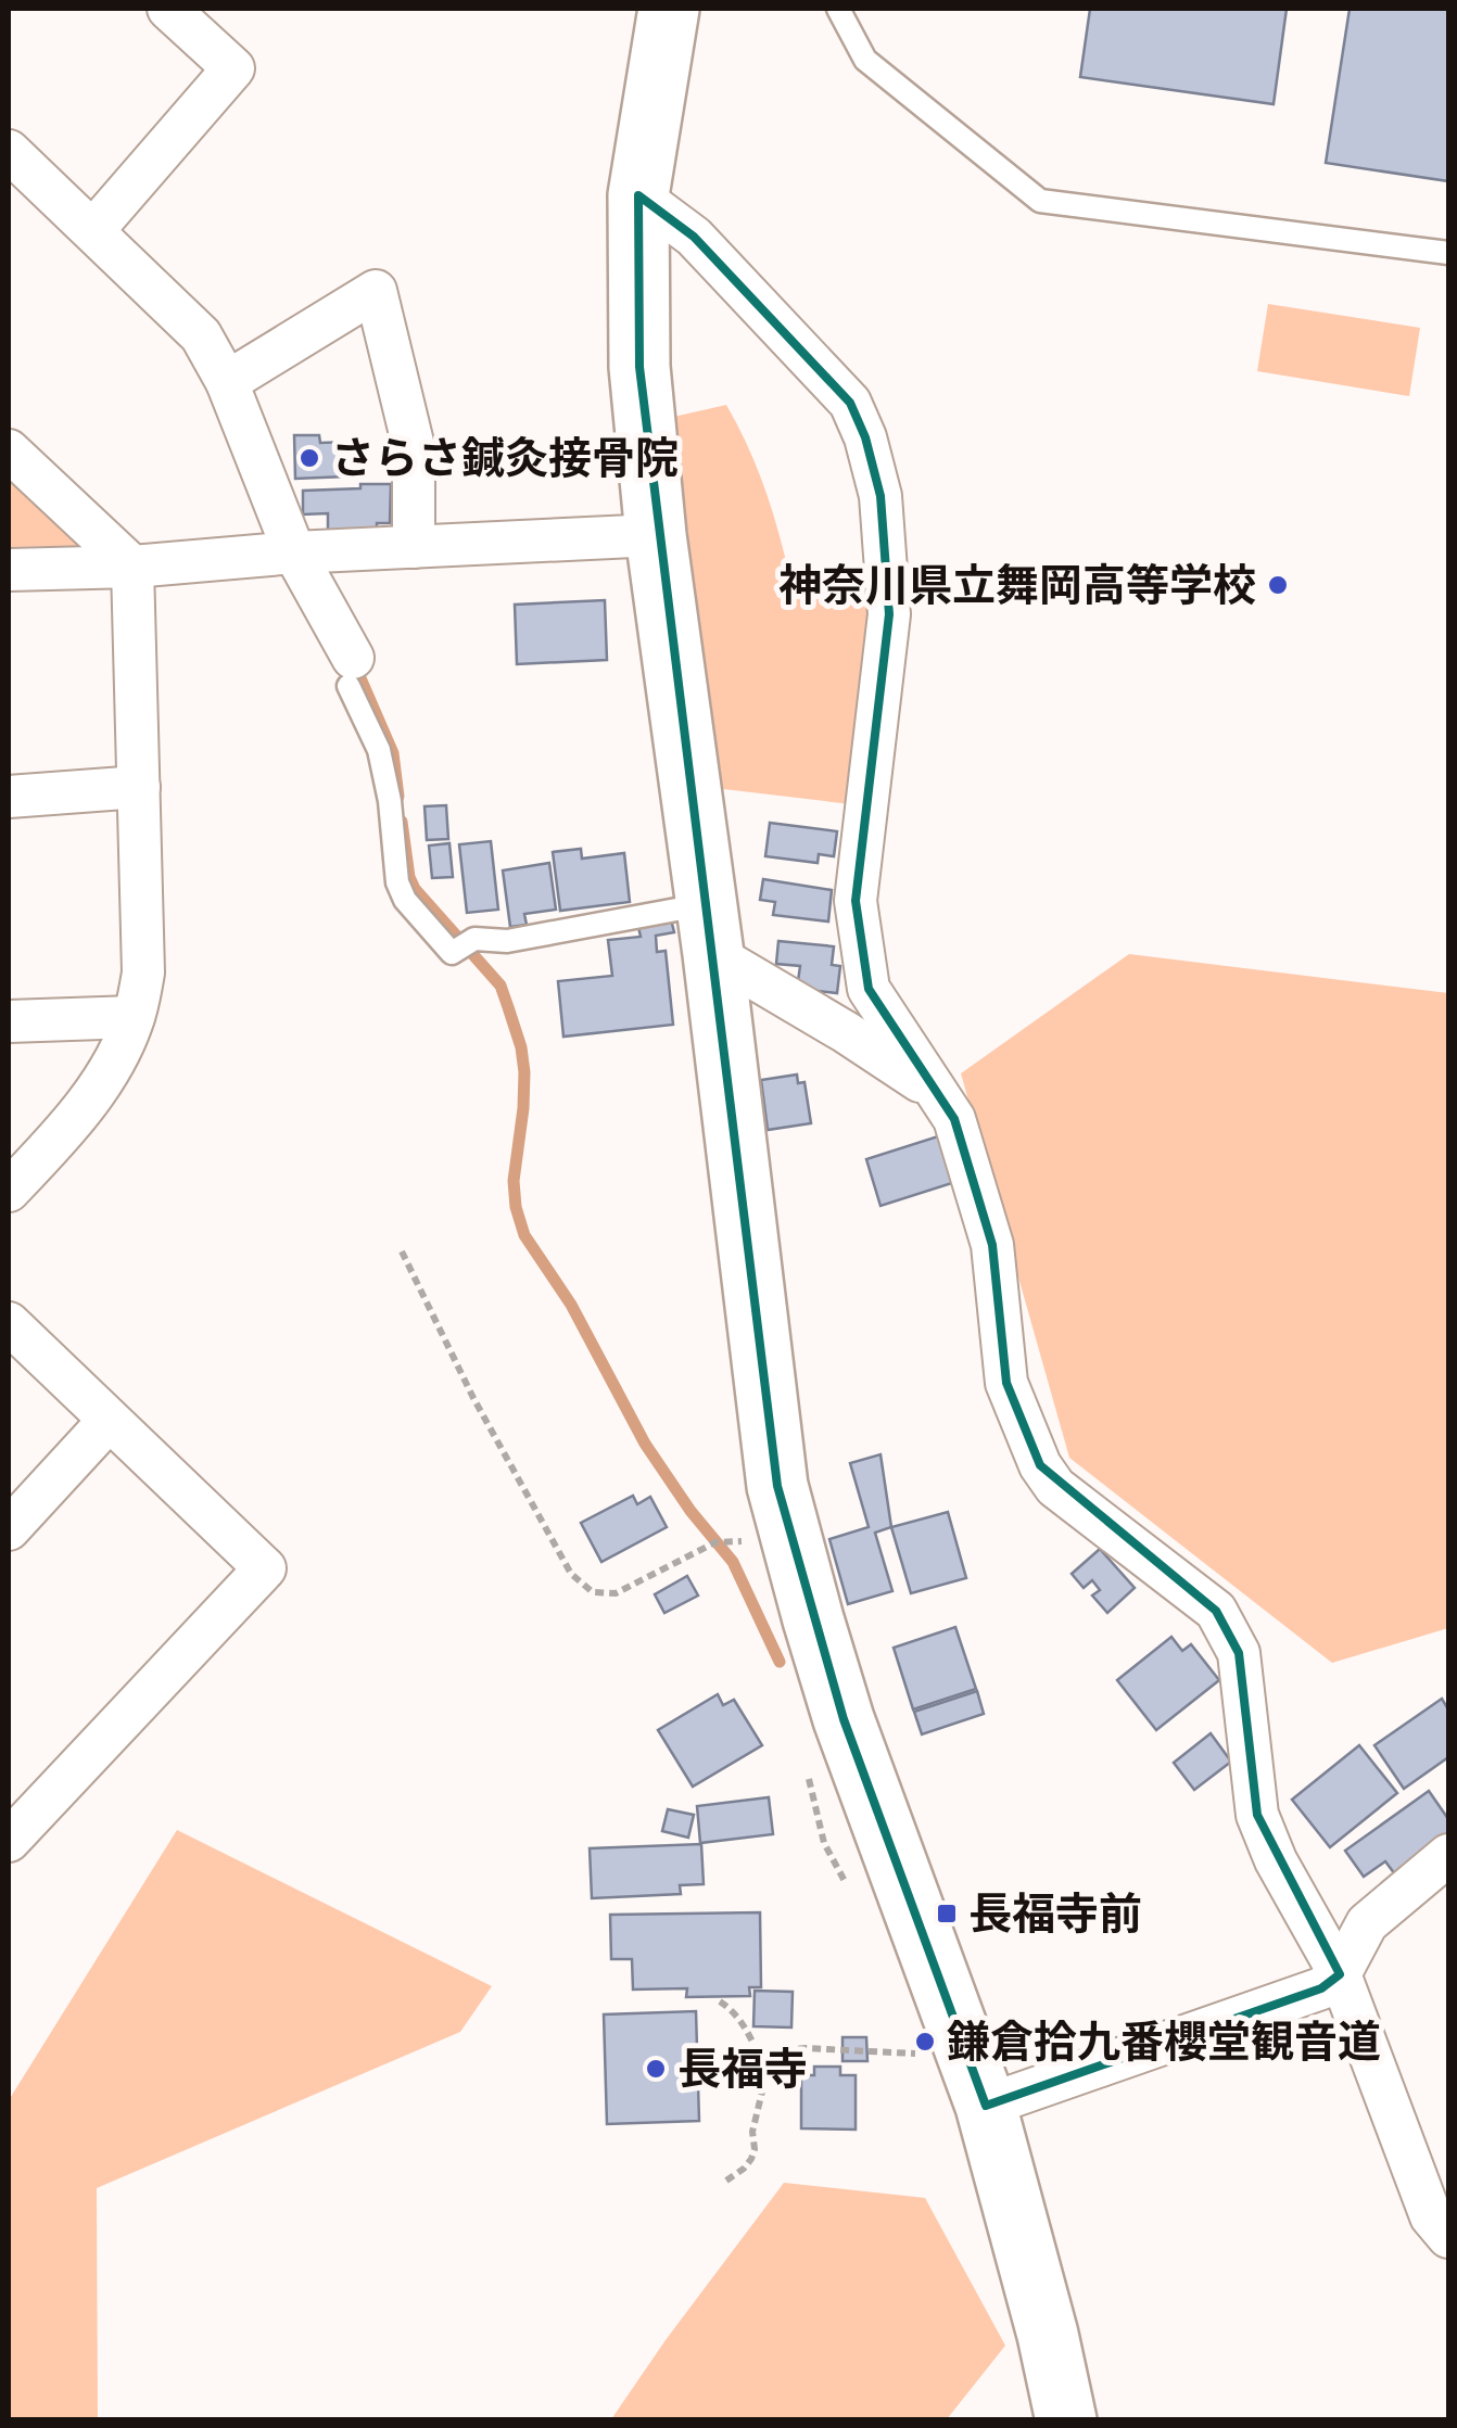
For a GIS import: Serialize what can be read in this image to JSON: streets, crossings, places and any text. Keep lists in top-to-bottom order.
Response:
{
  "places": {
    "other": [
      "さらさ鍼灸接骨院",
      "神奈川県立舞岡高等学校",
      "鎌倉拾九番櫻堂観音道",
      "長福寺"
    ],
    "transit": ["長福寺前"]
  }
}
